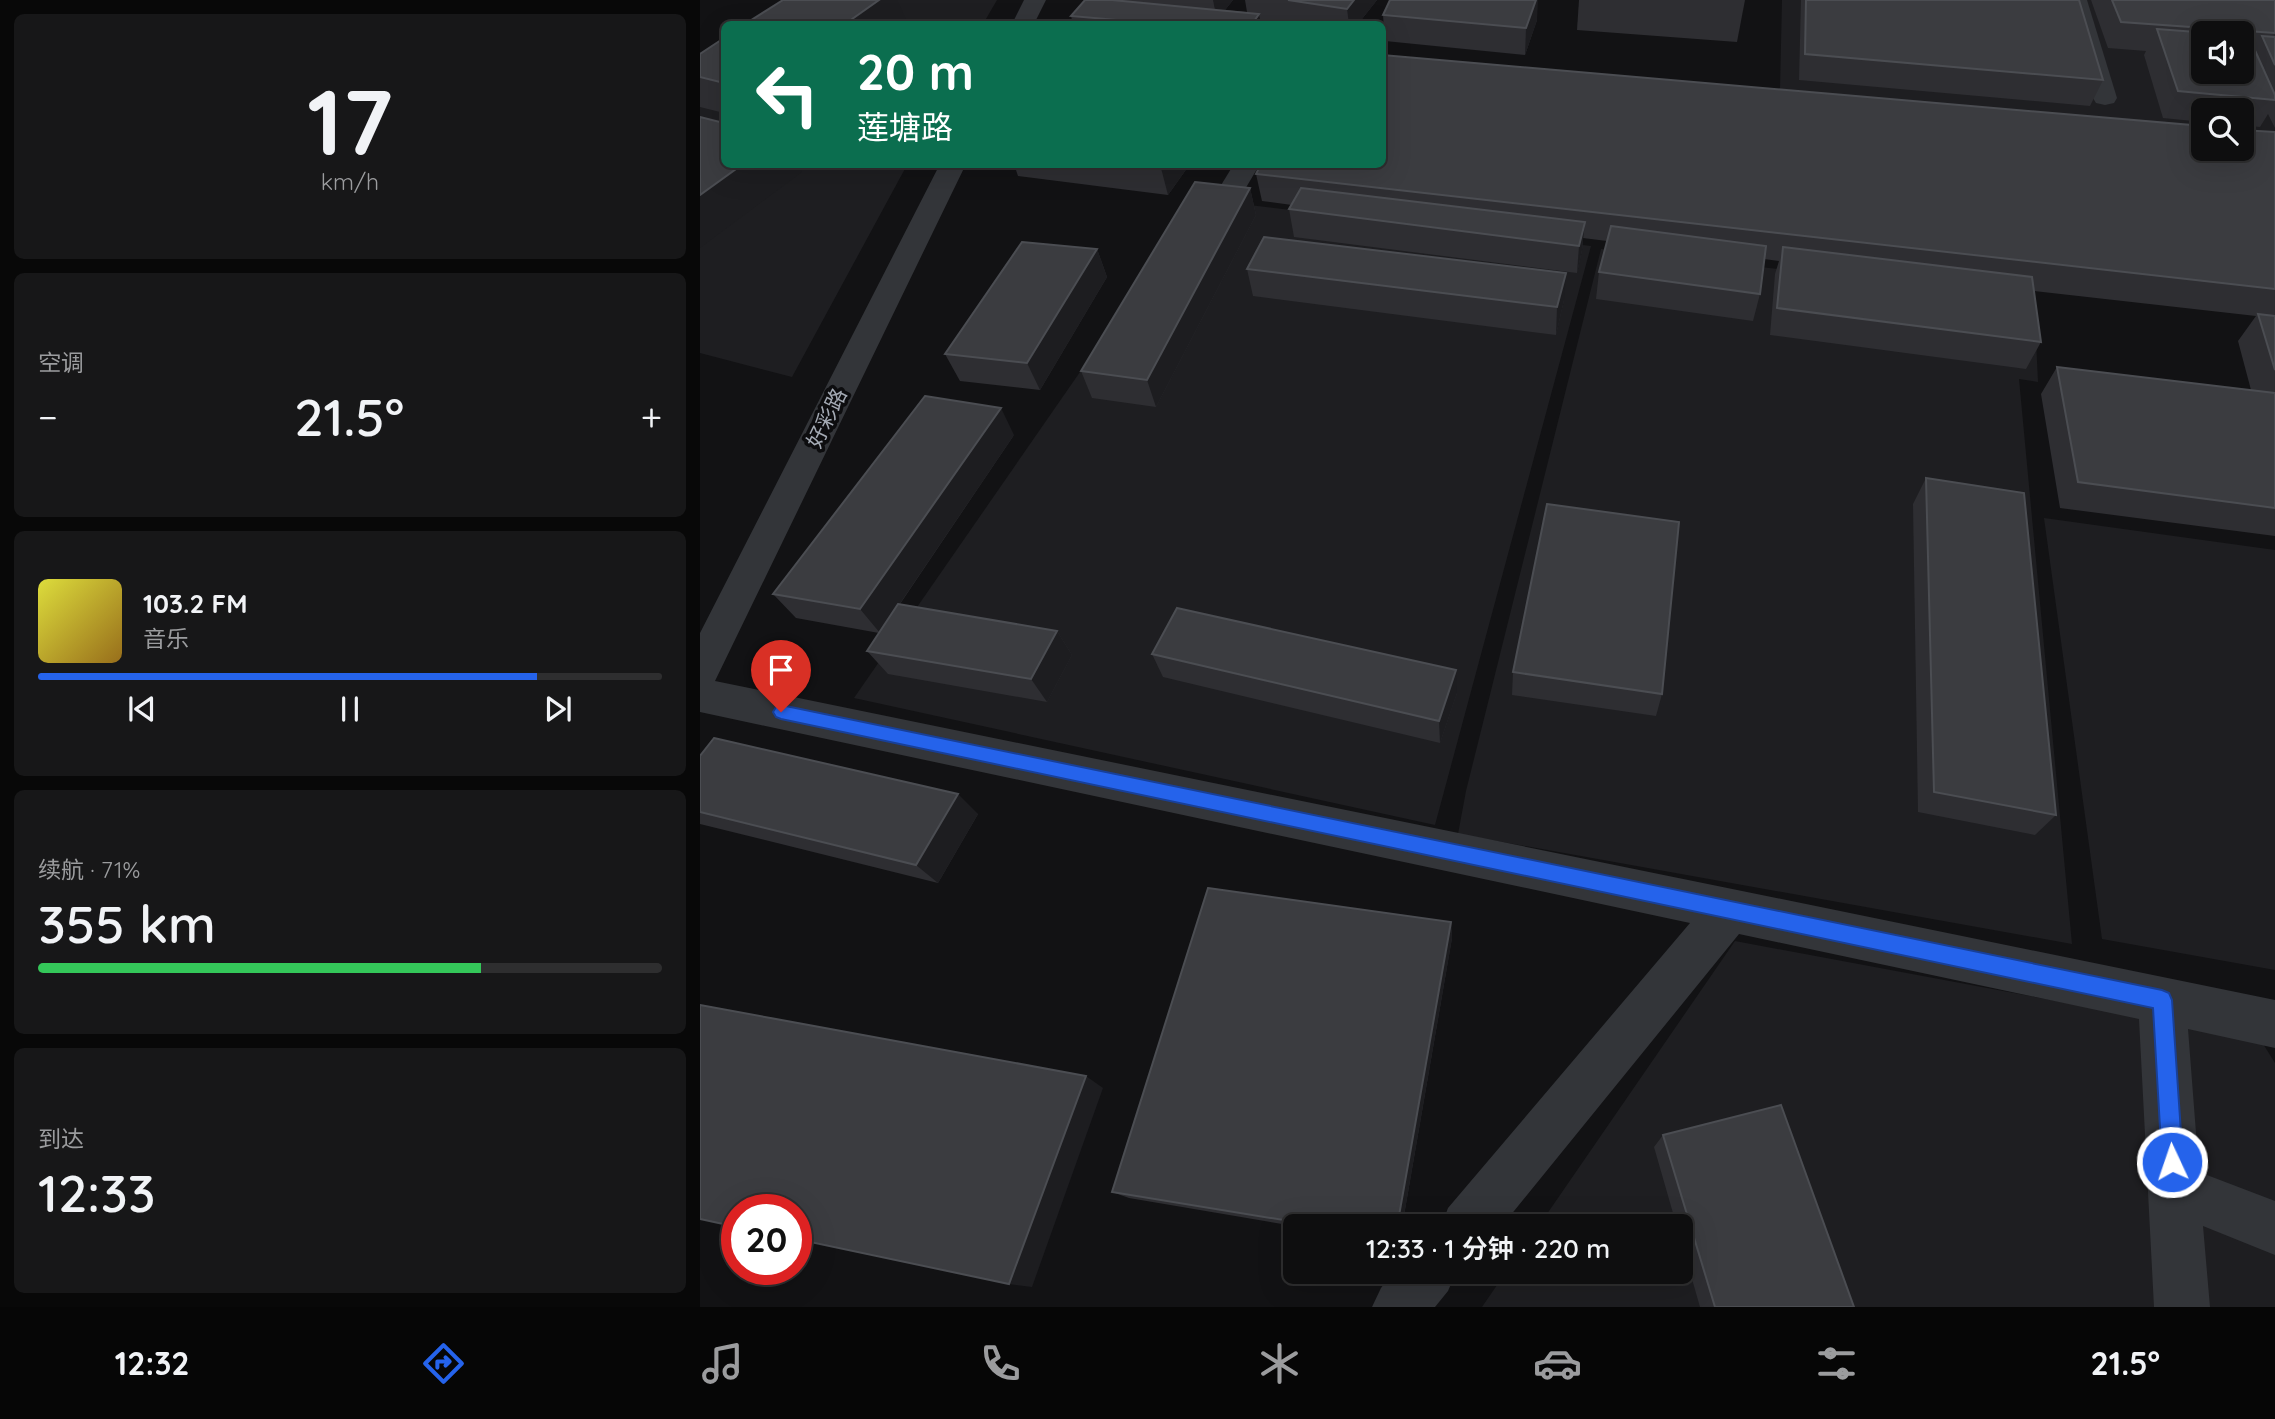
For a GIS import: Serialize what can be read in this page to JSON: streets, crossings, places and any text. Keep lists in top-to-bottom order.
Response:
{
  "streets": {
    "street": ["好彩路"]
  },
  "page": {
    "tile": [
      ["17", "km/h"],
      "空调",
      ["续航 · 71%", "355 km"],
      ["到达", "12:33"]
    ],
    "turn": ["20 m", "莲塘路"],
    "heat": ["−", "21.5°", "+"],
    "song": ["103.2 FM", "音乐"],
    "limit": "20",
    "trip": "12:33 · 1 分钟 · 220 m",
    "tabs": ["12:32", "21.5°"]
  }
}
